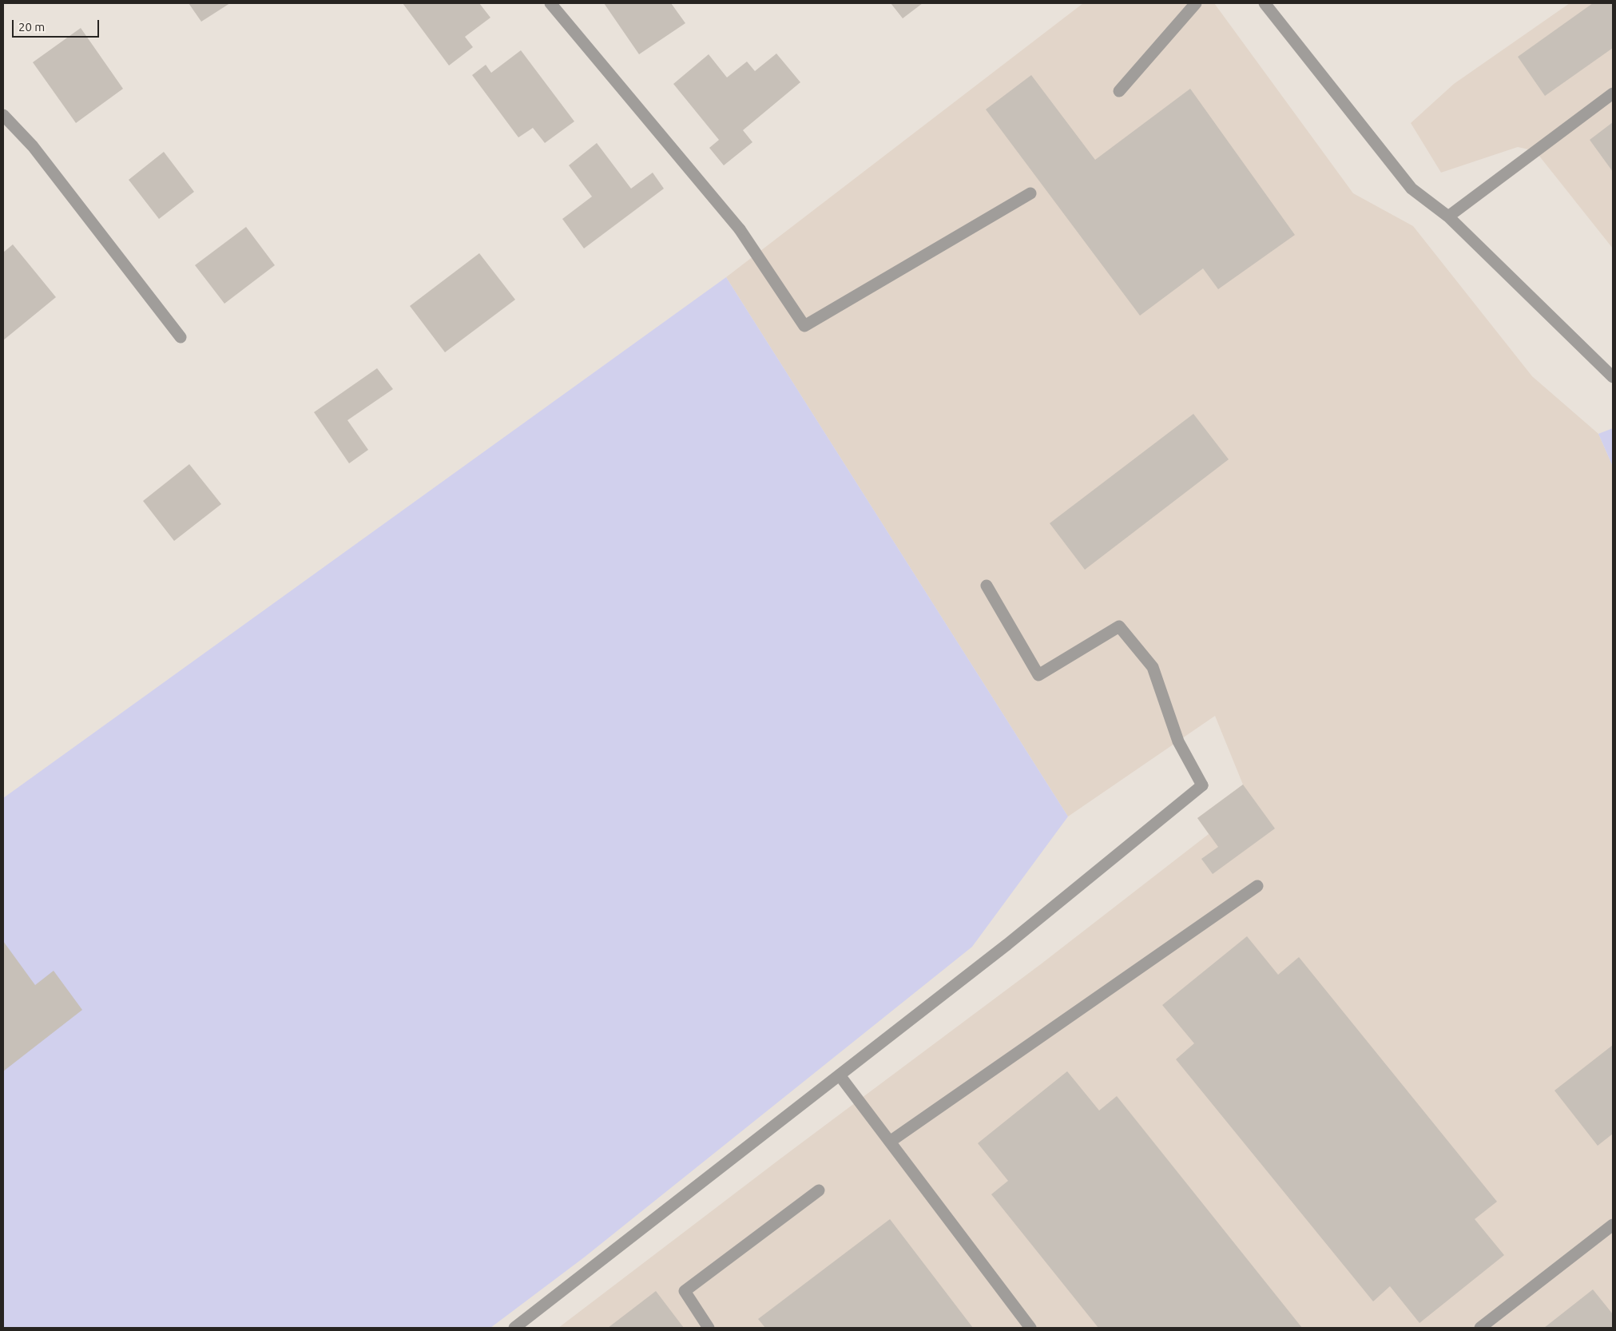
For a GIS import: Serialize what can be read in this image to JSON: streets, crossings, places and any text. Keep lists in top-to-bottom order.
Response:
{
  "scale_bar": "20 m"
}
